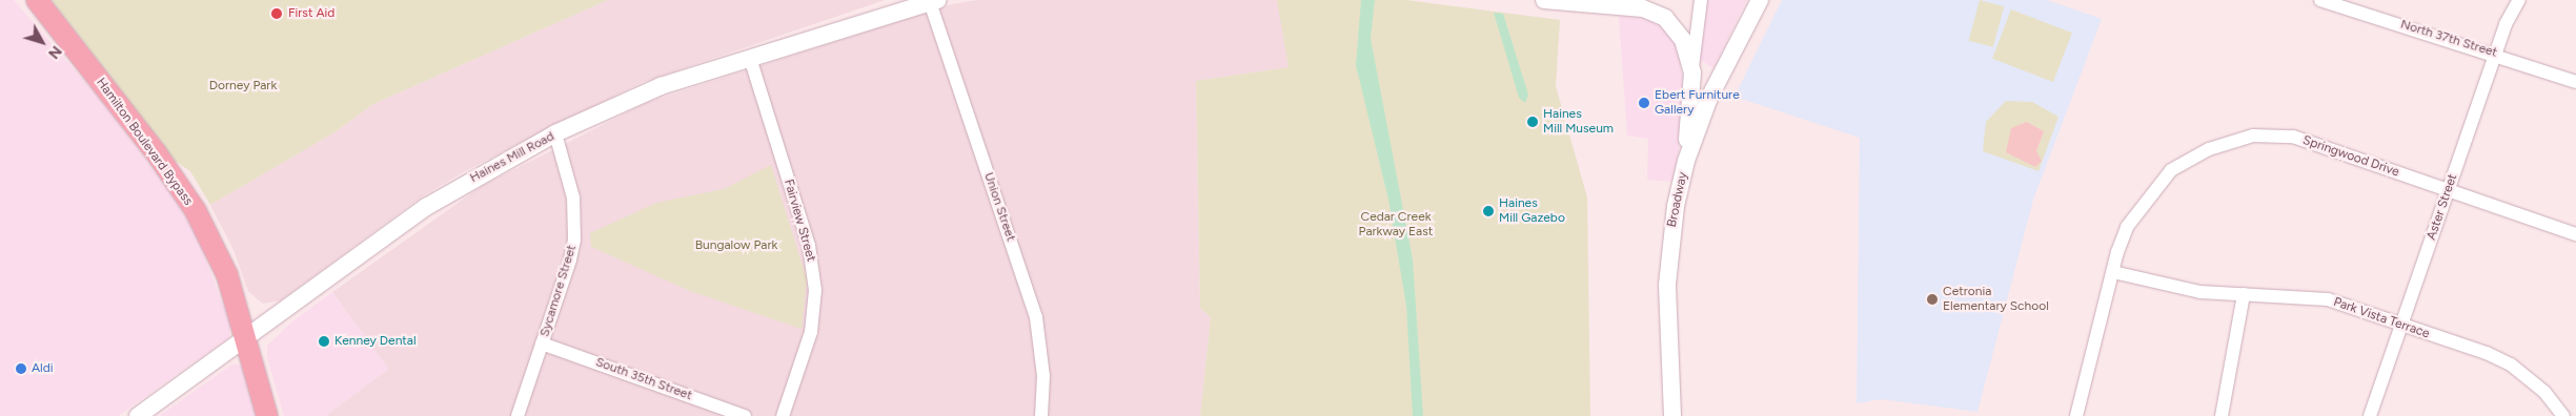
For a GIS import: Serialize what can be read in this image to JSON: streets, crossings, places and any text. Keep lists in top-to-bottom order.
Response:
{
  "streets": {
    "main road": ["Hamilton Boulevard Bypass"],
    "street": [
      "North 37th Street",
      "Springwood Drive",
      "Haines Mill Road",
      "Broadway",
      "Union Street",
      "Aster Street",
      "Fairview Street",
      "Sycamore Street",
      "Park Vista Terrace",
      "South 35th Street"
    ]
  },
  "crossings": [
    ["North 37th Street", "Aster Street"],
    ["Hamilton Boulevard Bypass", "Haines Mill Road"],
    ["Springwood Drive", "Aster Street"],
    ["Springwood Drive", "Park Vista Terrace"],
    ["Haines Mill Road", "Union Street"],
    ["Haines Mill Road", "Fairview Street"],
    ["Haines Mill Road", "Sycamore Street"],
    ["Aster Street", "Park Vista Terrace"],
    ["Sycamore Street", "South 35th Street"]
  ],
  "parks": ["Dorney Park", "Cedar Creek Parkway East", "Bungalow Park"],
  "places": [
    "First Aid",
    "Ebert Furniture Gallery",
    "Haines Mill Museum",
    "Haines Mill Gazebo",
    "Cetronia Elementary School",
    "Kenney Dental",
    "Aldi"
  ],
  "north": "bottom right"
}
